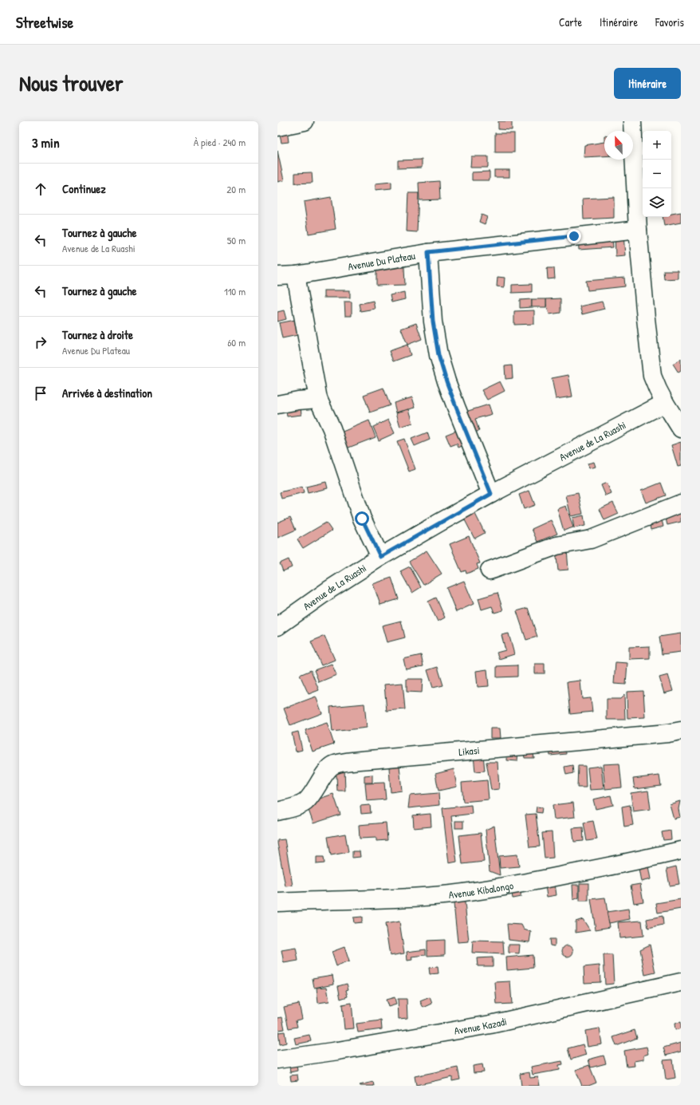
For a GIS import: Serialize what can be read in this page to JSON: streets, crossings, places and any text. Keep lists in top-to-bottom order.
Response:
{
  "streets": {
    "street": [
      "Avenue Du Plateau",
      "Avenue de La Ruashi",
      "Likasi",
      "Avenue Kibalongo",
      "Avenue Kazadi"
    ]
  },
  "north": "top",
  "page": {
    "header": "Streetwise",
    "nav": ["Carte", "Itinéraire", "Favoris"],
    "title": "Nous trouver",
    "buttons": "Itinéraire",
    "heading": ["3 min", "À pied · 240 m"],
    "map_buttons": ["+", "−"],
    "list": [
      ["Continuez", "20 m"],
      ["Tournez à gauche", "Avenue de La Ruashi", "50 m"],
      ["Tournez à gauche", "110 m"],
      ["Tournez à droite", "Avenue Du Plateau", "60 m"],
      "Arrivée à destination"
    ]
  }
}
